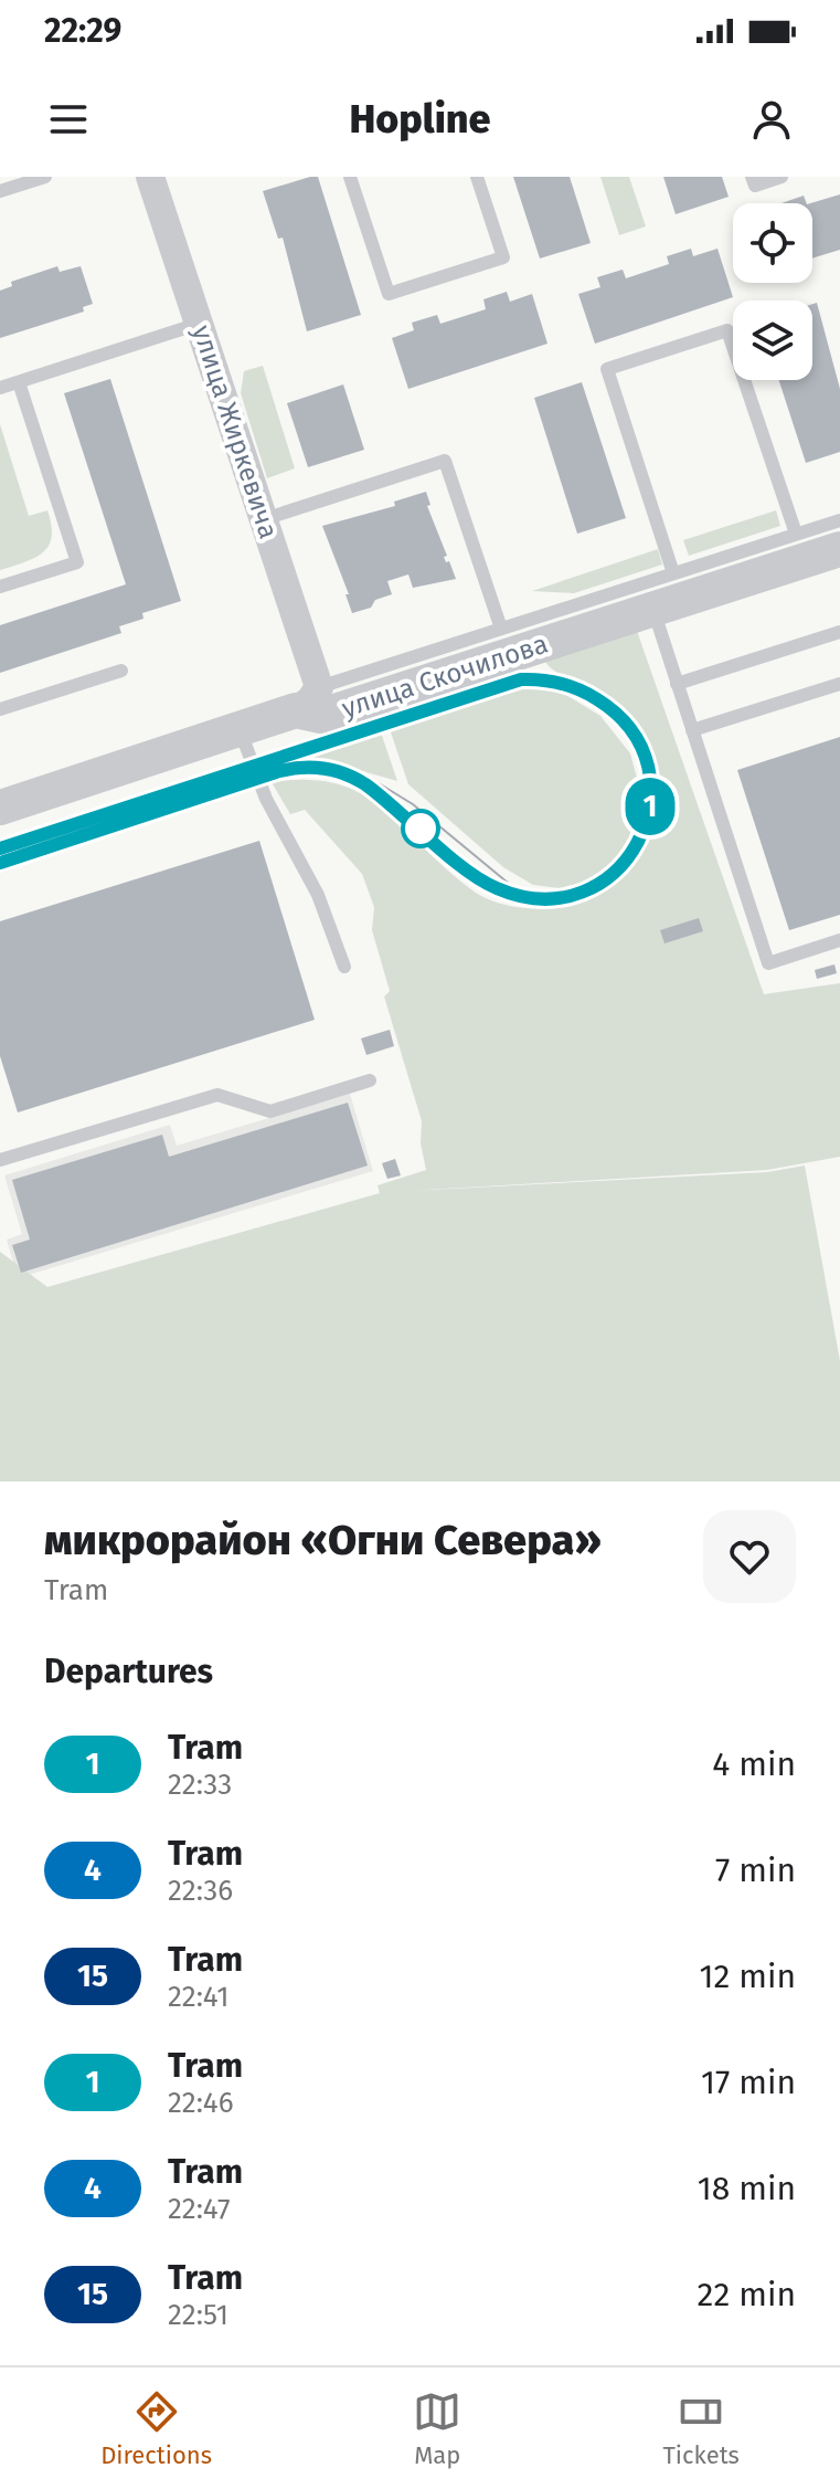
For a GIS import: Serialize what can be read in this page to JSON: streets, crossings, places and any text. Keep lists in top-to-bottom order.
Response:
{
  "streets": {
    "street": ["улица Жиркевича", "улица Скочилова"]
  },
  "crossings": [
    ["улица Жиркевича", "улица Скочилова"]
  ],
  "lines": ["tram line 1"],
  "page": {
    "status": "22:29",
    "header": "Hopline",
    "on_map": "1",
    "heading": [
      ["микрорайон «Огни Севера»", "Tram"],
      "Departures"
    ],
    "list": [
      {
        "mark": "1",
        "name": "Tram",
        "note": "22:33",
        "value": "4 min"
      },
      {
        "mark": "4",
        "name": "Tram",
        "note": "22:36",
        "value": "7 min"
      },
      {
        "mark": "15",
        "name": "Tram",
        "note": "22:41",
        "value": "12 min"
      },
      {
        "mark": "1",
        "name": "Tram",
        "note": "22:46",
        "value": "17 min"
      },
      {
        "mark": "4",
        "name": "Tram",
        "note": "22:47",
        "value": "18 min"
      },
      {
        "mark": "15",
        "name": "Tram",
        "note": "22:51",
        "value": "22 min"
      }
    ],
    "tabs": ["Directions", "Map", "Tickets"]
  }
}
